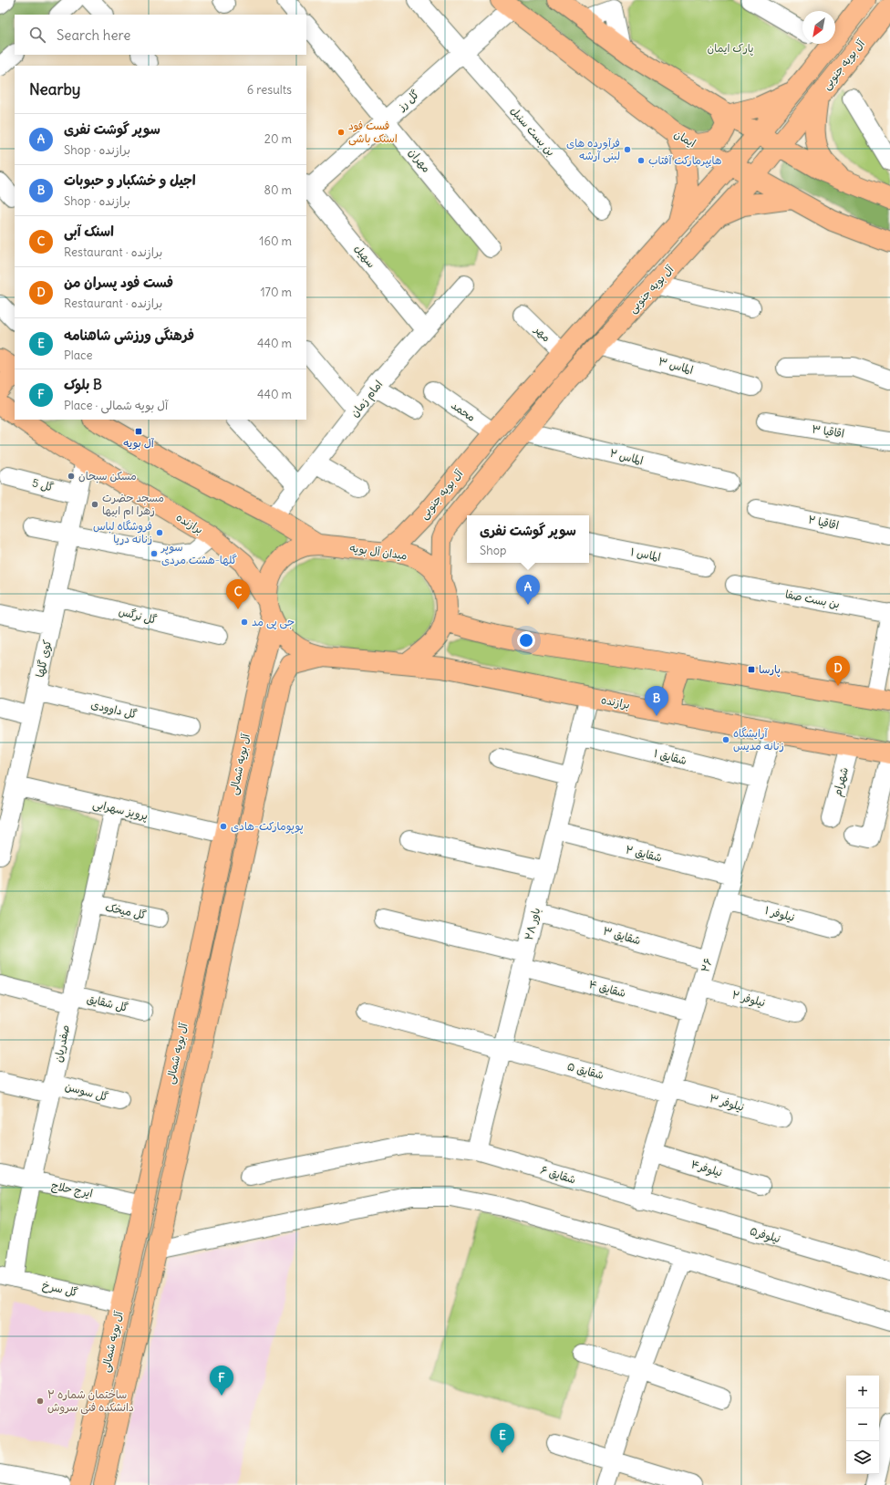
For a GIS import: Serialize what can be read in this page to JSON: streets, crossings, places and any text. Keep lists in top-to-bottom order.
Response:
{
  "streets": {
    "main road": [
      "آل بویه جنوبی",
      "ایمان",
      "برازنده",
      "میدان آل بویه",
      "آل بویه شمالی"
    ],
    "street": [
      "گل رز",
      "بن بست سنبل",
      "مهران",
      "سهیل",
      "مهر",
      "الماس ۳",
      "امام زمان",
      "محمد",
      "اقاقیا ۳",
      "الماس ۲",
      "گل 5",
      "اقاقیا ۲",
      "الماس ۱",
      "بن بست صفا",
      "گل نرگس",
      "کوی گلها",
      "گل داوودی",
      "شقایق ۱",
      "شهرام",
      "پرویز سهرابی",
      "شقایق ۲",
      "گل میخک",
      "نیلوفر ۱",
      "باور ۲۸",
      "شقایق ۳",
      "۲۶",
      "شقایق ۴",
      "نیلوفر ۲",
      "گل شقایق",
      "صفدریان",
      "شقایق ۵",
      "گل سوسن",
      "نیلوفر ۳",
      "نیلوفر۴",
      "شقایق ۶",
      "ایرج حلاج",
      "نیلوفر۵",
      "گل سرخ"
    ]
  },
  "crossings": [
    ["آل بویه جنوبی", "ایمان"],
    ["آل بویه جنوبی", "مهر"],
    ["آل بویه جنوبی", "الماس ۳"],
    ["آل بویه جنوبی", "محمد"],
    ["آل بویه جنوبی", "الماس ۲"],
    ["آل بویه جنوبی", "میدان آل بویه"],
    ["گل رز", "بن بست سنبل"],
    ["گل رز", "ایمان"],
    ["گل رز", "مهران"],
    ["گل رز", "سهیل"],
    ["سهیل", "امام زمان"],
    ["گل 5", "کوی گلها"],
    ["برازنده", "میدان آل بویه"],
    ["برازنده", "کوی گلها"],
    ["برازنده", "شهرام"],
    ["برازنده", "باور ۲۸"],
    ["برازنده", "۲۶"],
    ["میدان آل بویه", "آل بویه شمالی"],
    ["گل نرگس", "کوی گلها"],
    ["کوی گلها", "گل داوودی"],
    ["کوی گلها", "پرویز سهرابی"],
    ["شقایق ۱", "باور ۲۸"],
    ["شقایق ۱", "۲۶"],
    ["آل بویه شمالی", "پرویز سهرابی"],
    ["آل بویه شمالی", "ایرج حلاج"],
    ["آل بویه شمالی", "گل سرخ"],
    ["پرویز سهرابی", "صفدریان"],
    ["شقایق ۲", "باور ۲۸"],
    ["شقایق ۲", "۲۶"],
    ["گل میخک", "صفدریان"],
    ["نیلوفر ۱", "۲۶"],
    ["باور ۲۸", "شقایق ۳"],
    ["باور ۲۸", "شقایق ۴"],
    ["باور ۲۸", "شقایق ۵"],
    ["باور ۲۸", "شقایق ۶"],
    ["شقایق ۳", "۲۶"],
    ["۲۶", "شقایق ۴"],
    ["۲۶", "نیلوفر ۲"],
    ["۲۶", "شقایق ۵"],
    ["۲۶", "نیلوفر ۳"],
    ["۲۶", "نیلوفر۴"],
    ["۲۶", "شقایق ۶"],
    ["۲۶", "نیلوفر۵"],
    ["گل شقایق", "صفدریان"],
    ["صفدریان", "گل سوسن"],
    ["صفدریان", "ایرج حلاج"],
    ["صفدریان", "گل سرخ"],
    ["شقایق ۵", "نیلوفر ۳"],
    ["شقایق ۶", "نیلوفر۵"]
  ],
  "parks": ["پارک ایمان"],
  "places": {
    "other": [
      "فست فود اسنک باشی",
      "فرآورده های لبنی آرشه",
      "هایپرمارکت آفتاب",
      "مسکن سبحان",
      "مسجد حضرت زهرا ام ابیها",
      "فروشگاه لباس زنانه دریا",
      "سوپر گلها-هشت مردی",
      "جی پی مد",
      "آرایشگاه زنانه مدیس",
      "پوپومارکت-هادی",
      "ساختمان شماره ۲ دانشکده فنی سروش"
    ],
    "transit": ["آل بویه", "پارسا"]
  },
  "north": "bottom left",
  "page": {
    "search": "Search here",
    "heading": ["Nearby", "6 results"],
    "list": [
      {
        "mark": "A",
        "name": "سوپر گوشت نفری",
        "note": "Shop · برازنده",
        "value": "20 m"
      },
      {
        "mark": "B",
        "name": "اجیل و خشکبار و حبوبات",
        "note": "Shop · برازنده",
        "value": "80 m"
      },
      {
        "mark": "C",
        "name": "اسنک آبی",
        "note": "Restaurant · برازنده",
        "value": "160 m"
      },
      {
        "mark": "D",
        "name": "فست فود پسران من",
        "note": "Restaurant · برازنده",
        "value": "170 m"
      },
      {
        "mark": "E",
        "name": "فرهنگی ورزشی شاهنامه",
        "note": "Place",
        "value": "440 m"
      },
      {
        "mark": "F",
        "name": "بلوک B",
        "note": "Place · آل بویه شمالی",
        "value": "440 m"
      }
    ],
    "popup": ["سوپر گوشت نفری", "Shop"],
    "pins": [
      "A",
      "C",
      "D",
      "B",
      "F",
      "E"
    ],
    "map_buttons": ["+", "−"]
  }
}
